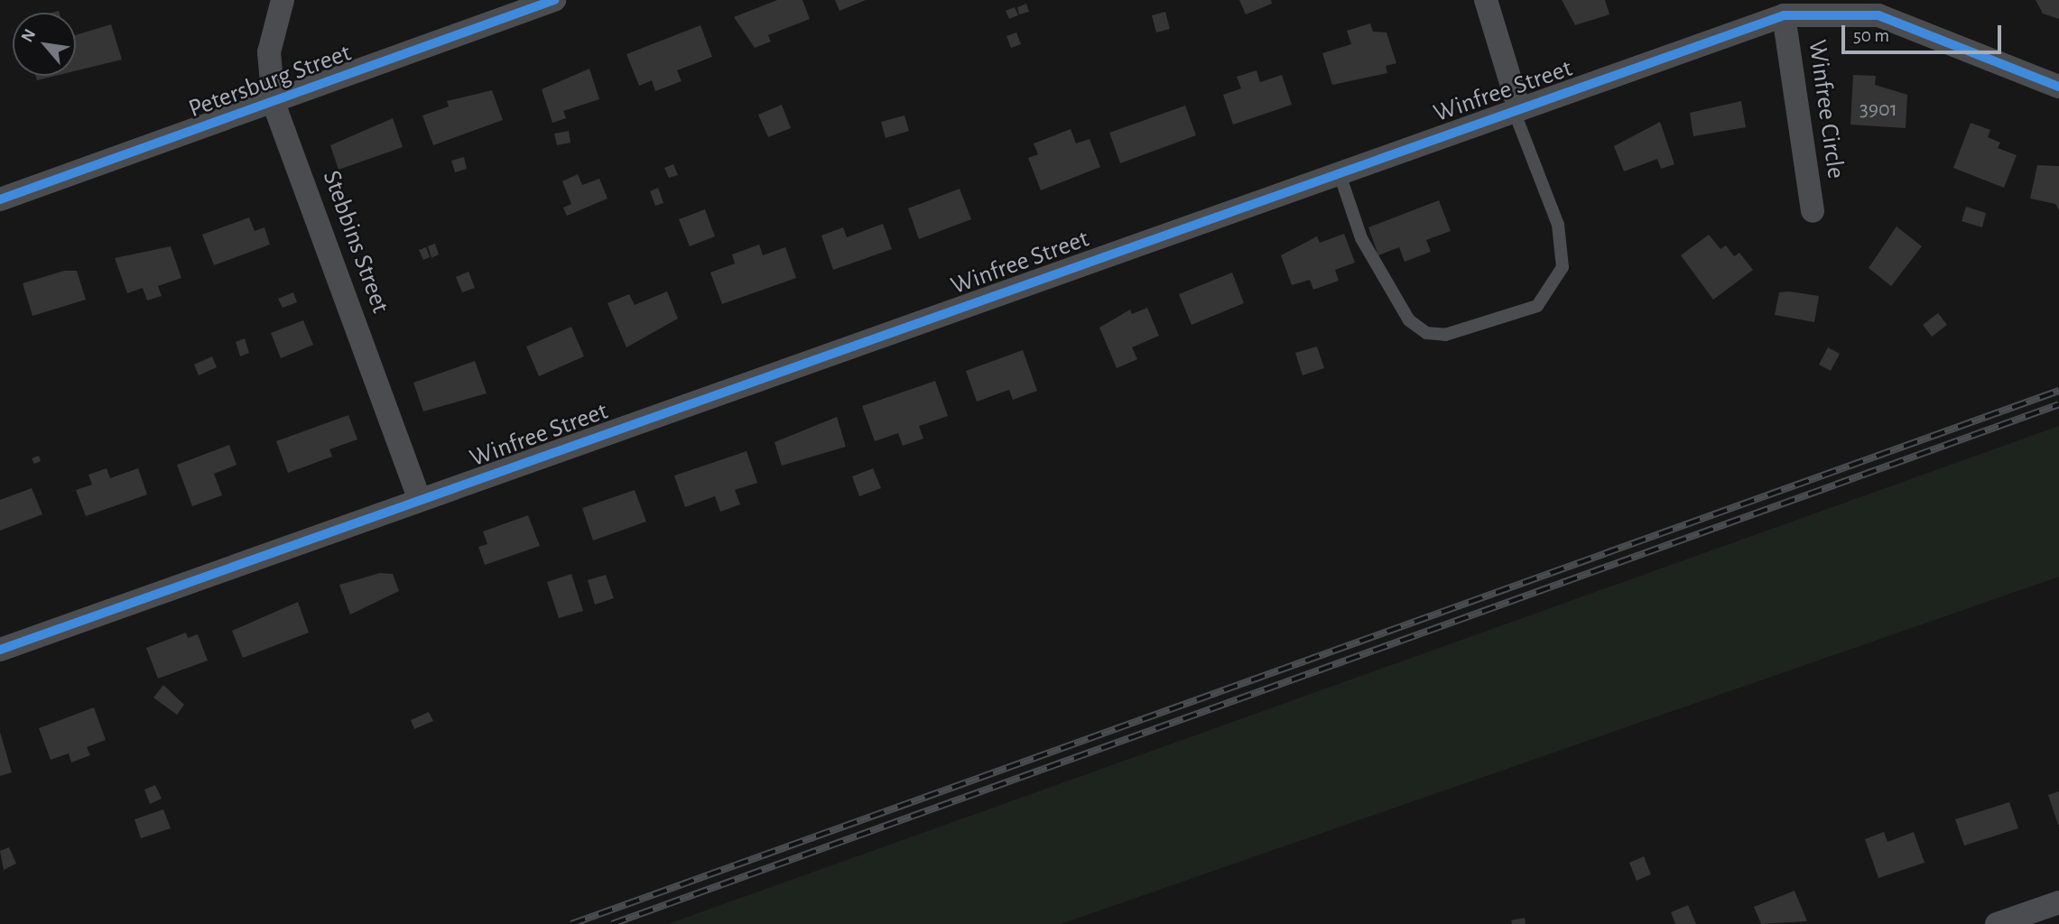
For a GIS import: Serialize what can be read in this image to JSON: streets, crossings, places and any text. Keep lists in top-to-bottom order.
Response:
{
  "streets": {
    "street": [
      "Petersburg Street",
      "Winfree Street",
      "Winfree Circle",
      "Stebbins Street"
    ]
  },
  "crossings": [
    ["Petersburg Street", "Stebbins Street"],
    ["Winfree Street", "Winfree Circle"],
    ["Winfree Street", "Stebbins Street"]
  ],
  "house_numbers": ["3901"],
  "scale_bar": "50 m",
  "north": "top left"
}
